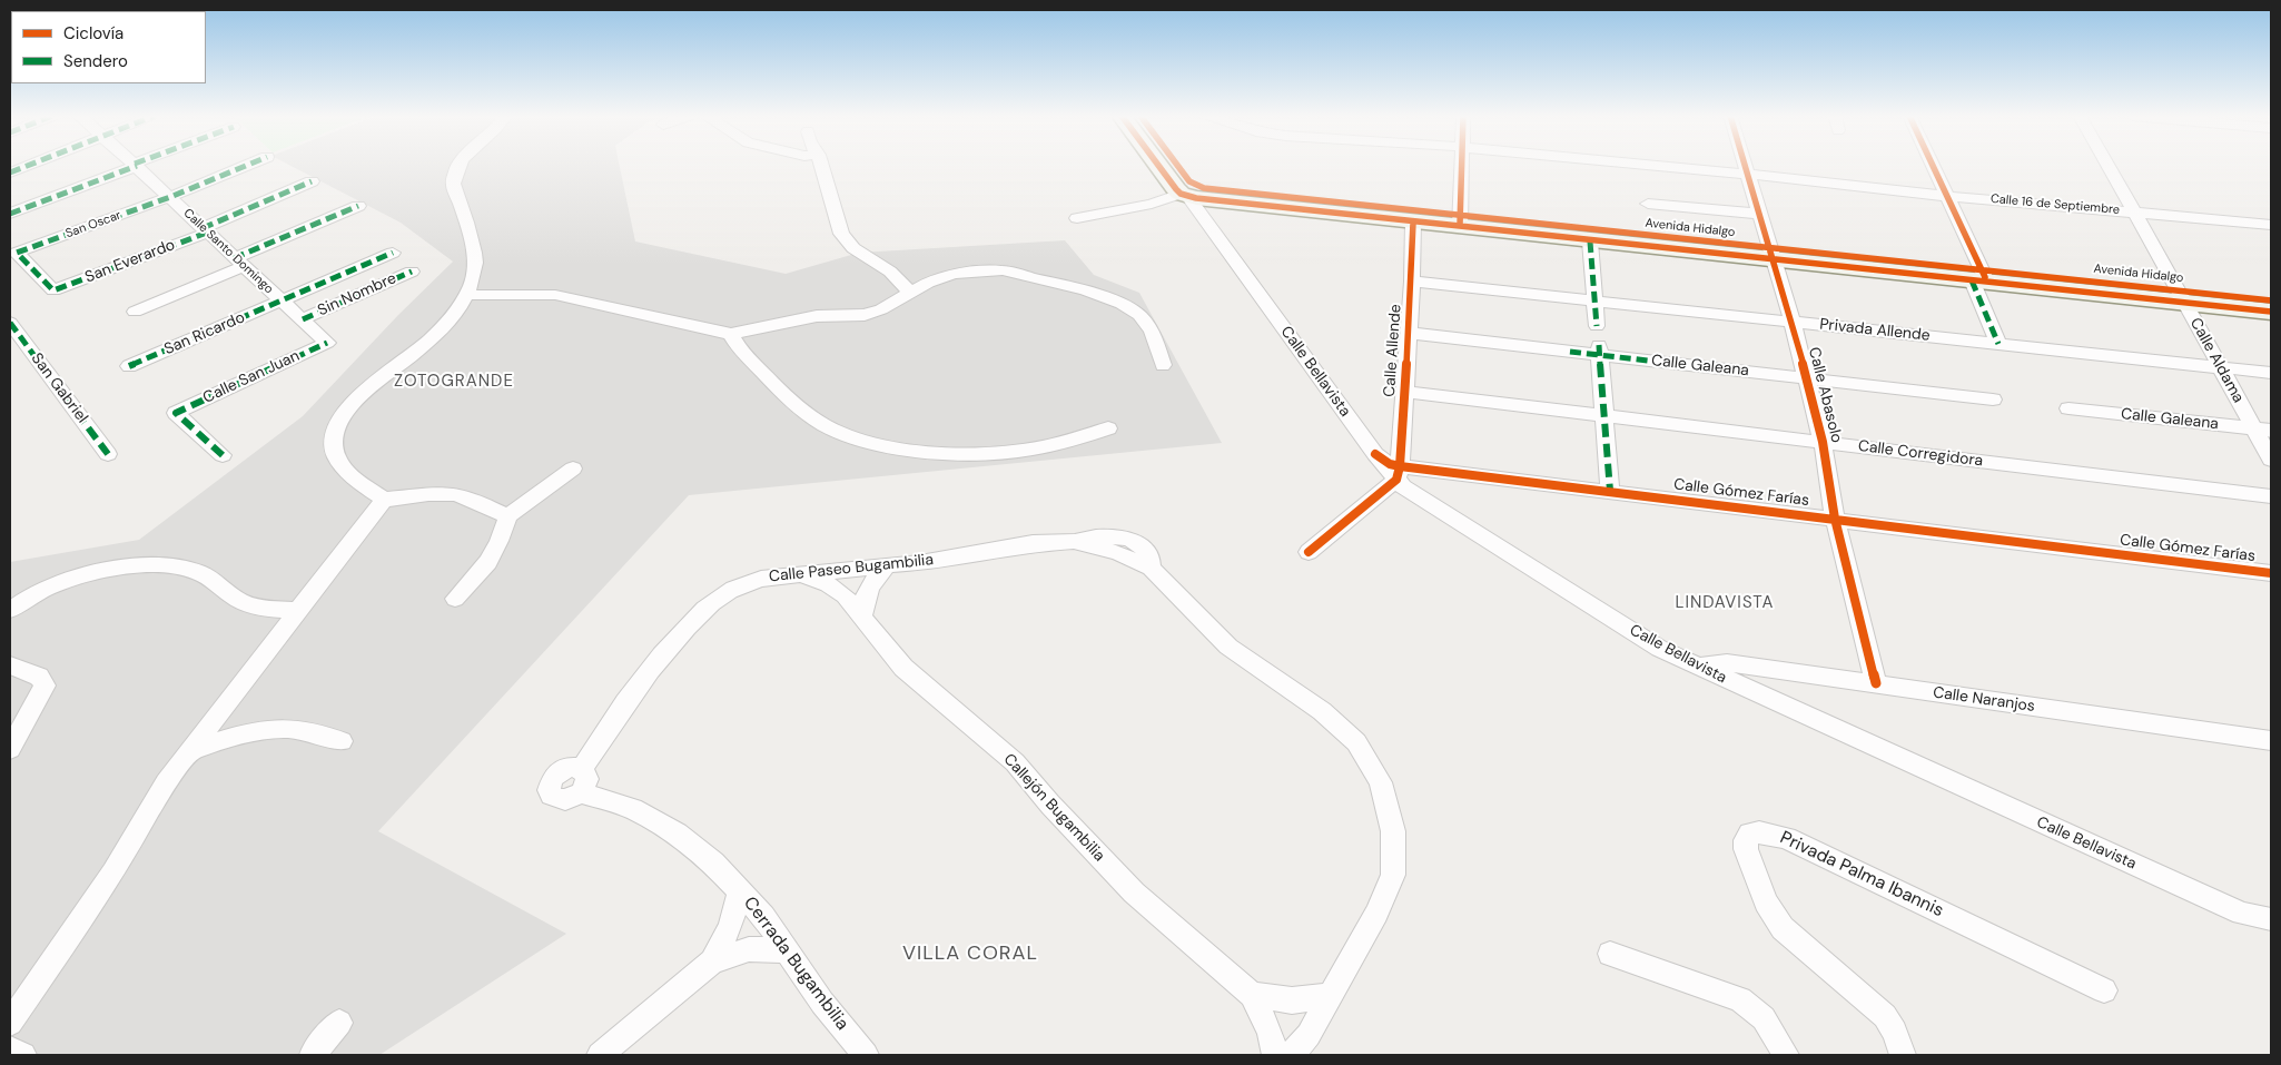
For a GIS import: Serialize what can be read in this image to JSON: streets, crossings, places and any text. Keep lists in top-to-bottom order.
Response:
{
  "streets": {
    "main road": ["Avenida Hidalgo"],
    "street": [
      "Calle 16 de Septiembre",
      "San Oscar",
      "Calle Santo Domingo",
      "San Everardo",
      "Sin Nombre",
      "Privada Allende",
      "San Ricardo",
      "Calle Allende",
      "Calle Aldama",
      "Calle Galeana",
      "Calle Bellavista",
      "Calle San Juan",
      "San Gabriel",
      "Calle Abasolo",
      "Calle Corregidora",
      "Calle Gómez Farías",
      "Calle Paseo Bugambilia",
      "Calle Naranjos",
      "Callejón Bugambilia",
      "Privada Palma Ibannis",
      "Cerrada Bugambilia"
    ]
  },
  "crossings": [
    ["Calle 16 de Septiembre", "Calle Aldama"],
    ["Calle 16 de Septiembre", "Calle Abasolo"],
    ["San Oscar", "Calle Santo Domingo"],
    ["San Oscar", "San Everardo"],
    ["Avenida Hidalgo", "Calle Allende"],
    ["Avenida Hidalgo", "Calle Aldama"],
    ["Avenida Hidalgo", "Calle Bellavista"],
    ["Avenida Hidalgo", "Calle Abasolo"],
    ["Calle Santo Domingo", "San Everardo"],
    ["Calle Santo Domingo", "Sin Nombre"],
    ["Calle Santo Domingo", "San Ricardo"],
    ["Calle Santo Domingo", "Calle San Juan"],
    ["Privada Allende", "Calle Allende"],
    ["Privada Allende", "Calle Aldama"],
    ["Privada Allende", "Calle Abasolo"],
    ["Calle Allende", "Calle Galeana"],
    ["Calle Allende", "Calle Bellavista"],
    ["Calle Allende", "Calle Corregidora"],
    ["Calle Allende", "Calle Gómez Farías"],
    ["Calle Aldama", "Calle Galeana"],
    ["Calle Galeana", "Calle Abasolo"],
    ["Calle Bellavista", "Calle Gómez Farías"],
    ["Calle Bellavista", "Calle Naranjos"],
    ["Calle Abasolo", "Calle Corregidora"],
    ["Calle Abasolo", "Calle Gómez Farías"],
    ["Calle Abasolo", "Calle Naranjos"],
    ["Calle Paseo Bugambilia", "Callejón Bugambilia"],
    ["Calle Paseo Bugambilia", "Cerrada Bugambilia"]
  ],
  "districts": ["ZOTOGRANDE", "LINDAVISTA", "VILLA CORAL"],
  "legend": ["Ciclovía", "Sendero"]
}
